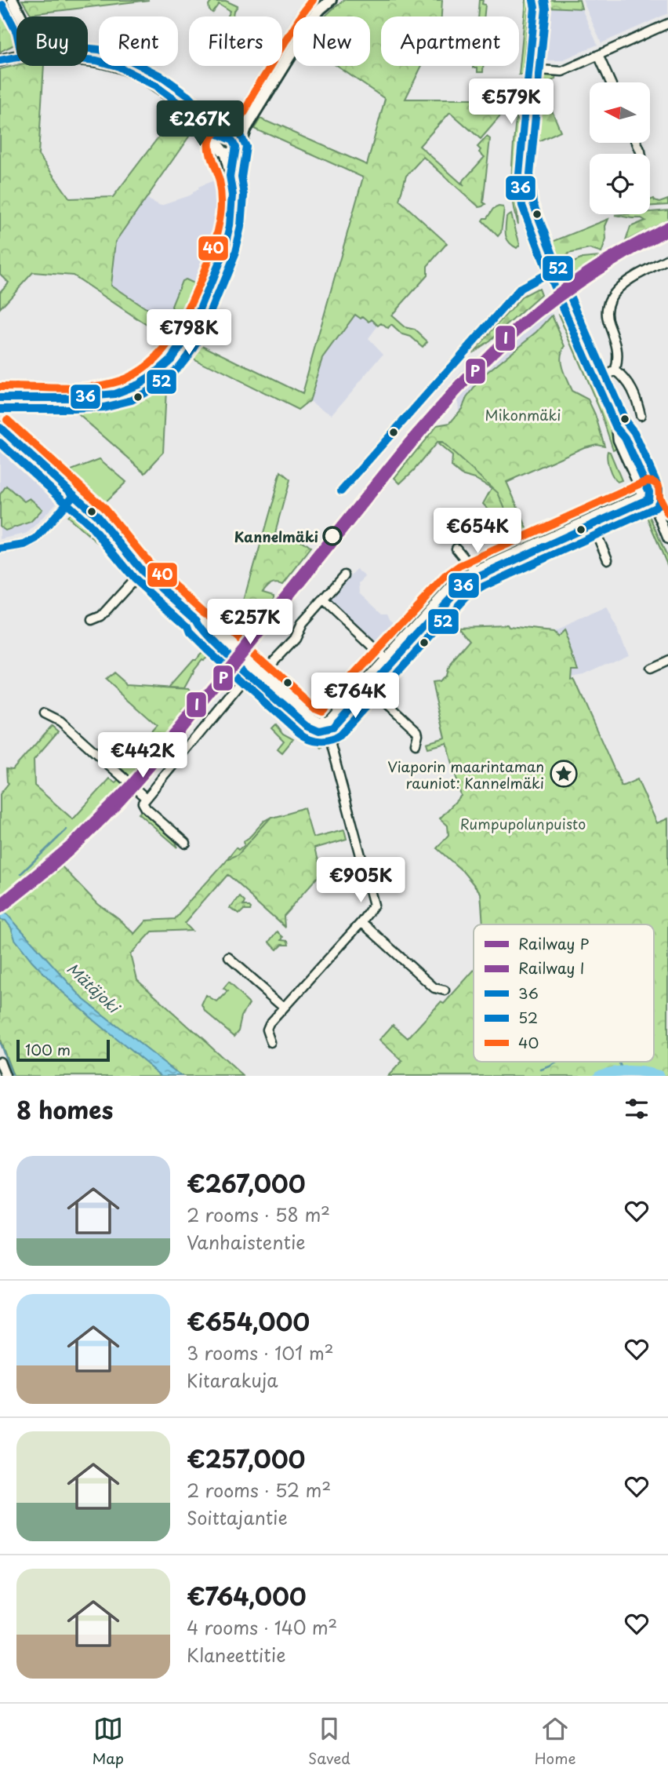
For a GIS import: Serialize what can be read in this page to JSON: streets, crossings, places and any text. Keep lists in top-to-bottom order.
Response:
{
  "water": ["Mätäjoki"],
  "parks": ["Mikonmäki", "Rumpupolunpuisto"],
  "places": {
    "other": ["Kannelmäki"],
    "place": ["Viaporin maarintaman rauniot: Kannelmäki"]
  },
  "lines": [
    "transit line 36",
    "transit line 52",
    "transit line 40",
    "rail line I",
    "rail line P"
  ],
  "legend": [
    "Railway P",
    "Railway I",
    "36",
    "52",
    "40"
  ],
  "scale_bar": "100 m",
  "north": "left",
  "page": {
    "chip": [
      "Buy",
      "Rent",
      "Filters",
      "New",
      "Apartment"
    ],
    "price": [
      "€579K",
      "€267K",
      "€798K",
      "€654K",
      "€257K",
      "€764K",
      "€442K",
      "€905K"
    ],
    "scale": "100 m",
    "heading": "8 homes",
    "list": [
      {
        "name": "€267,000",
        "note": "2 rooms · 58 m² · Vanhaistentie"
      },
      {
        "name": "€654,000",
        "note": "3 rooms · 101 m² · Kitarakuja"
      },
      {
        "name": "€257,000",
        "note": "2 rooms · 52 m² · Soittajantie"
      },
      {
        "name": "€764,000",
        "note": "4 rooms · 140 m² · Klaneettitie"
      }
    ],
    "tabs": ["Map", "Saved", "Home"]
  }
}
